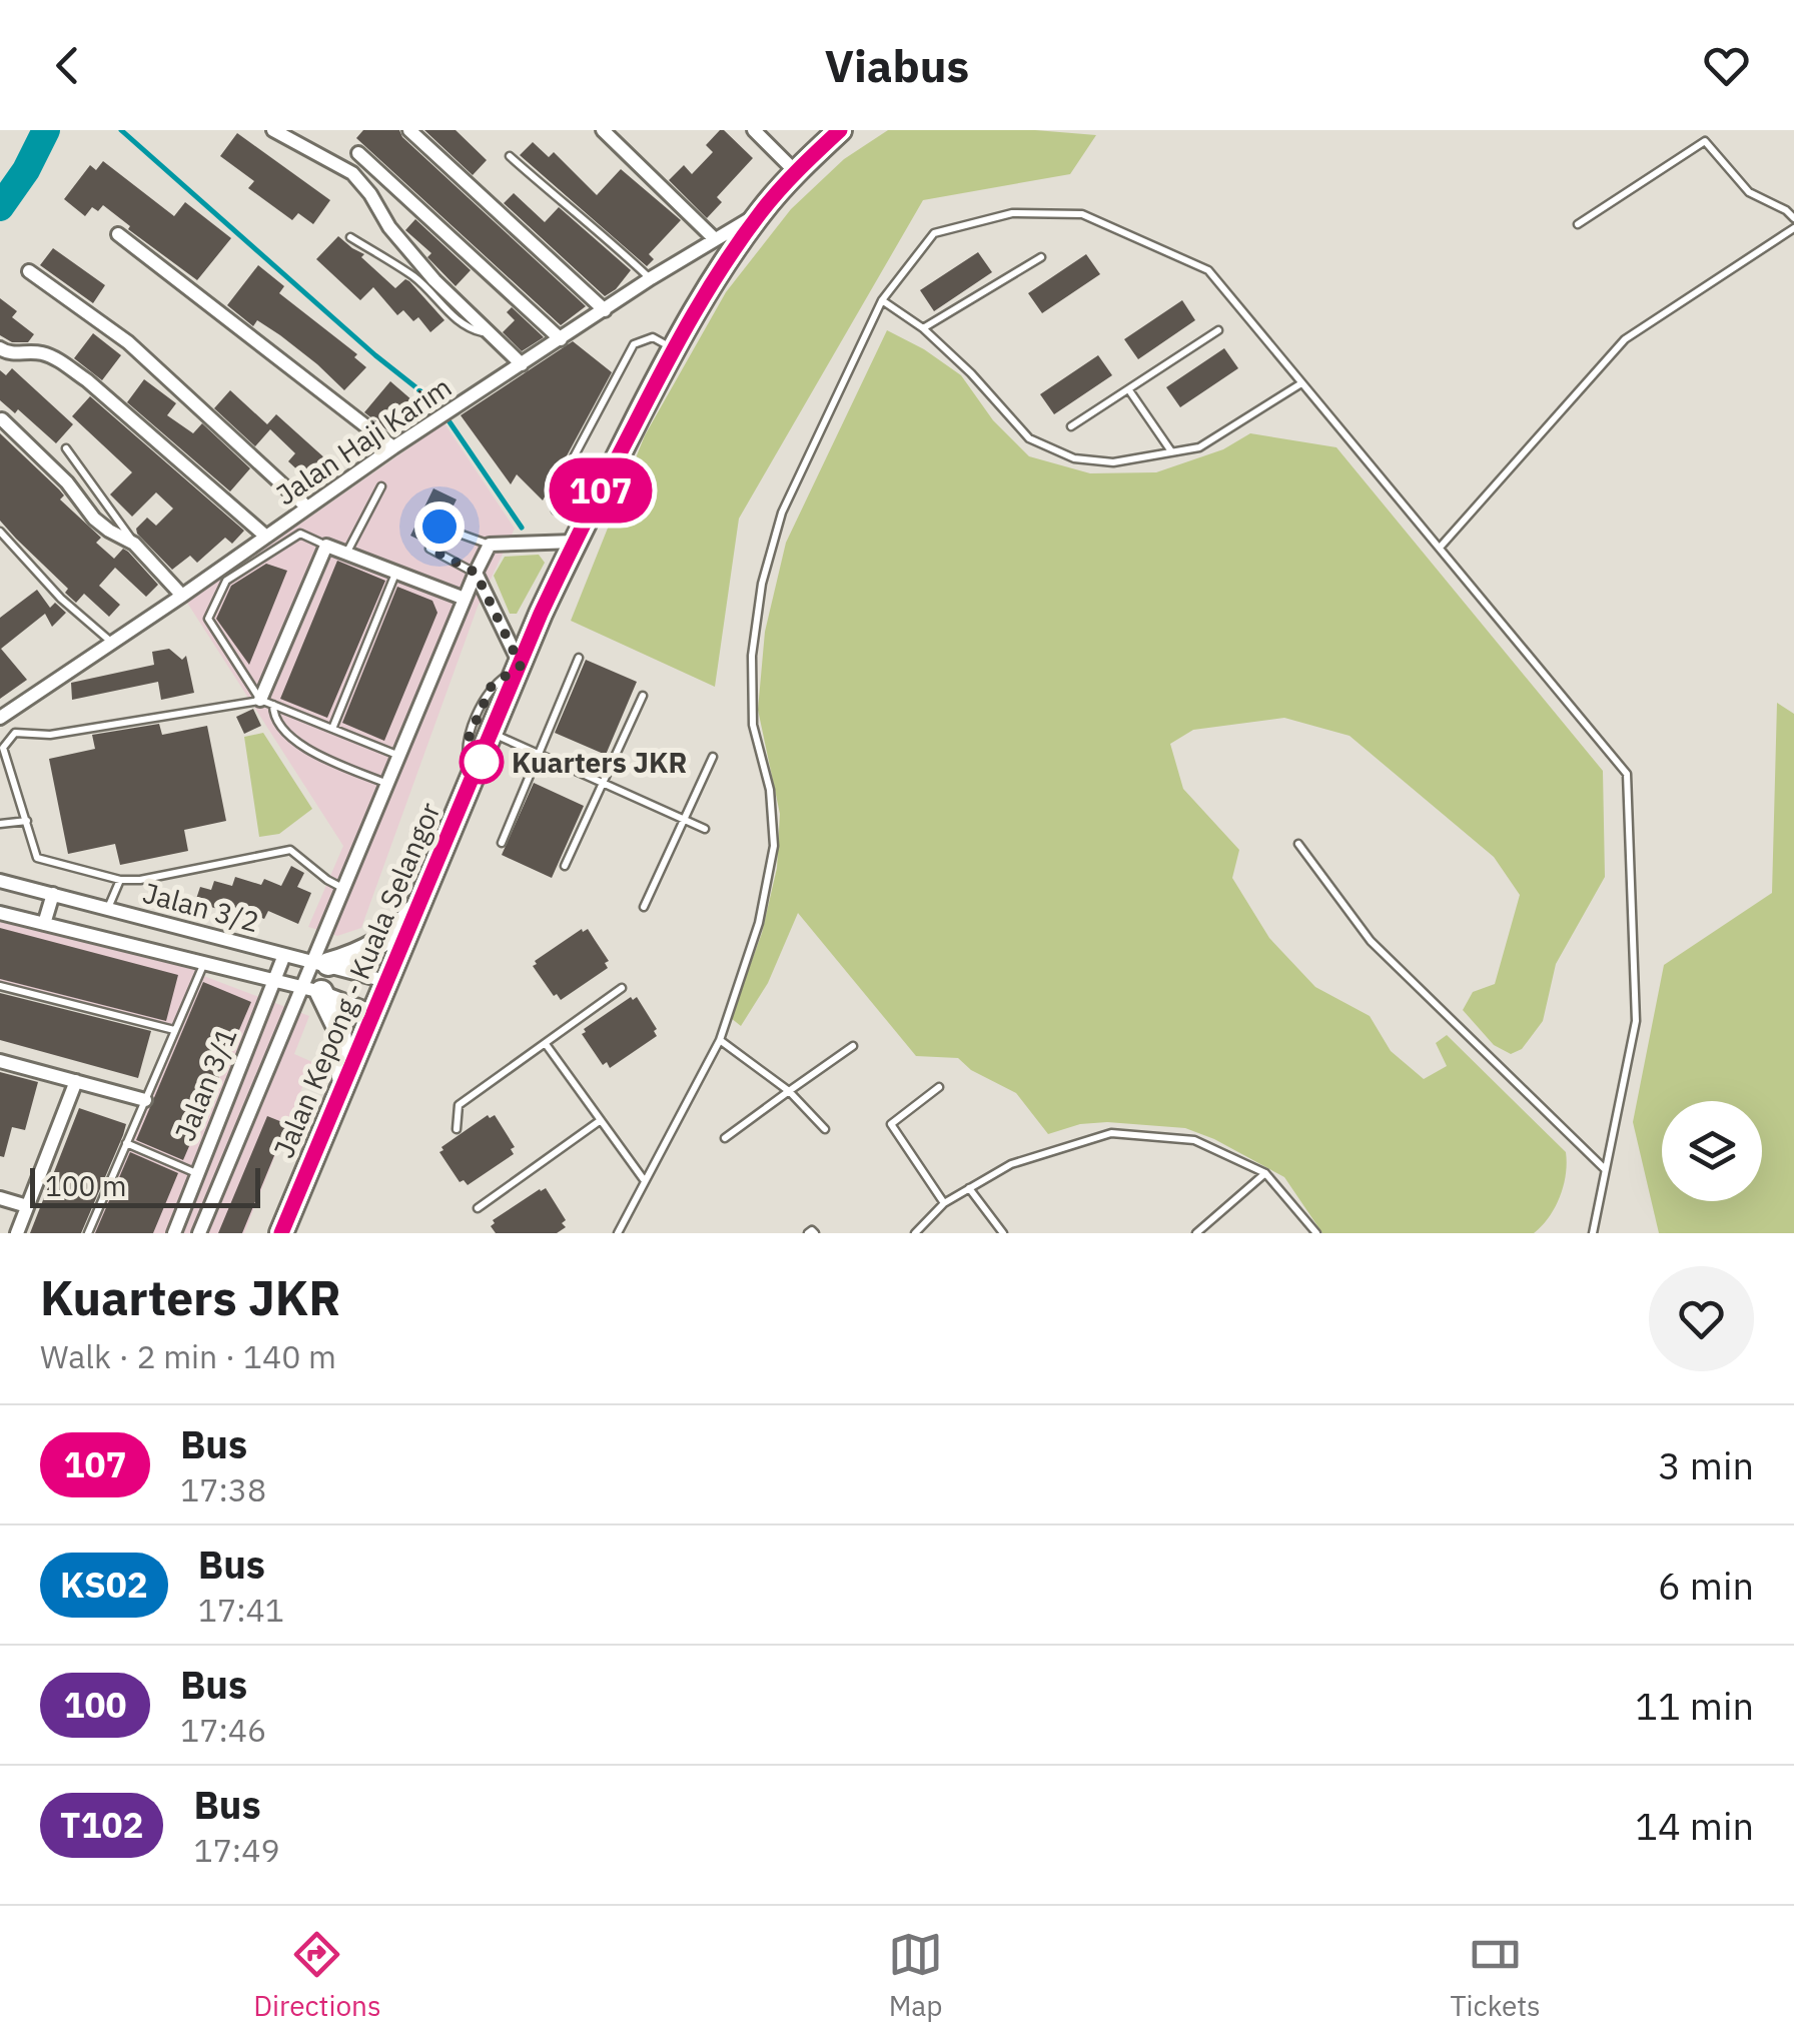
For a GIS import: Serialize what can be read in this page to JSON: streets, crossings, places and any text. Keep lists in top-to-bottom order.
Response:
{
  "streets": {
    "highway": ["Jalan Kepong - Kuala Selangor"],
    "street": ["Jalan Haji Karim", "Jalan 3/2", "Jalan 3/1"]
  },
  "crossings": [
    ["Jalan Haji Karim", "Jalan Kepong - Kuala Selangor"],
    ["Jalan 3/2", "Jalan Kepong - Kuala Selangor"],
    ["Jalan 3/2", "Jalan 3/1"]
  ],
  "places": ["Kuarters JKR"],
  "lines": ["bus line 107"],
  "scale_bar": "100 m",
  "page": {
    "header": "Viabus",
    "on_map": "107",
    "scale": "100 m",
    "heading": ["Kuarters JKR", "Walk · 2 min · 140 m"],
    "list": [
      {
        "mark": "107",
        "name": "Bus",
        "note": "17:38",
        "value": "3 min"
      },
      {
        "mark": "KS02",
        "name": "Bus",
        "note": "17:41",
        "value": "6 min"
      },
      {
        "mark": "100",
        "name": "Bus",
        "note": "17:46",
        "value": "11 min"
      },
      {
        "mark": "T102",
        "name": "Bus",
        "note": "17:49",
        "value": "14 min"
      }
    ],
    "tabs": ["Directions", "Map", "Tickets"]
  }
}
